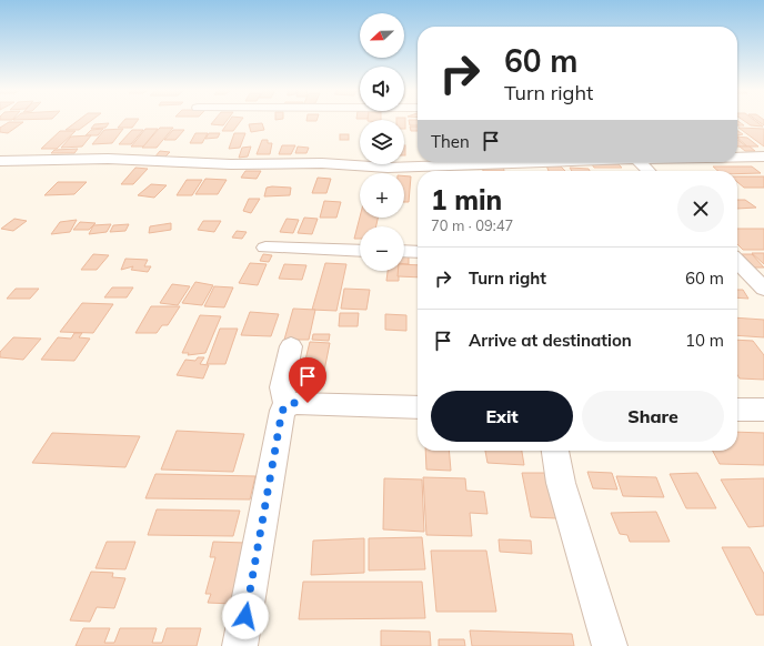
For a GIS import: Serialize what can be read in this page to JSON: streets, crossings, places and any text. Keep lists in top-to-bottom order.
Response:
{
  "north": "left",
  "page": {
    "map_buttons": ["+", "−"],
    "turn": ["60 m", "Turn right"],
    "then": "Then",
    "heading": ["1 min", "70 m · 09:47"],
    "list": [
      {
        "name": "Turn right",
        "value": "60 m"
      },
      {
        "name": "Arrive at destination",
        "value": "10 m"
      }
    ],
    "buttons": ["Exit", "Share"]
  }
}
